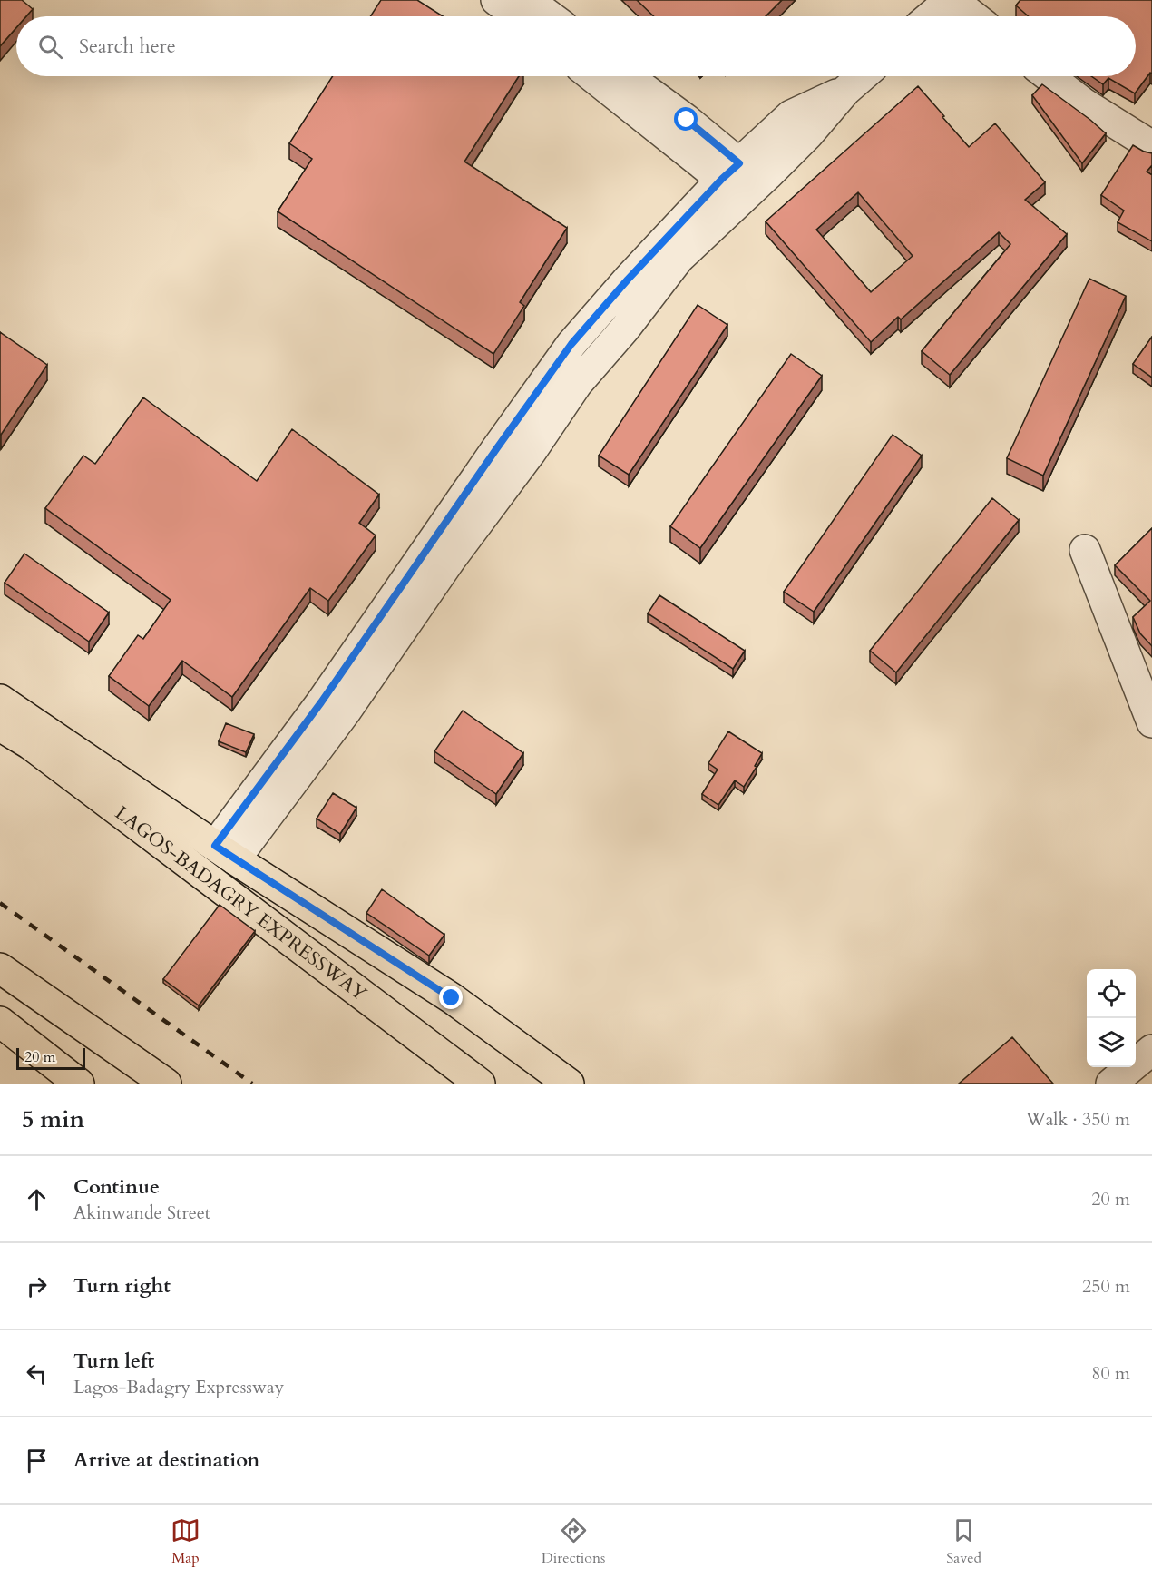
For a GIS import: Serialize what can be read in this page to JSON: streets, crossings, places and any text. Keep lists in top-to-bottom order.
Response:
{
  "streets": {
    "main road": ["LAGOS-BADAGRY EXPRESSWAY"]
  },
  "scale_bar": "20 m",
  "page": {
    "search": "Search here",
    "scale": "20 m",
    "heading": ["5 min", "Walk · 350 m"],
    "list": [
      ["Continue", "Akinwande Street", "20 m"],
      ["Turn right", "250 m"],
      ["Turn left", "Lagos-Badagry Expressway", "80 m"],
      "Arrive at destination"
    ],
    "nav": ["Map", "Directions", "Saved"]
  }
}
